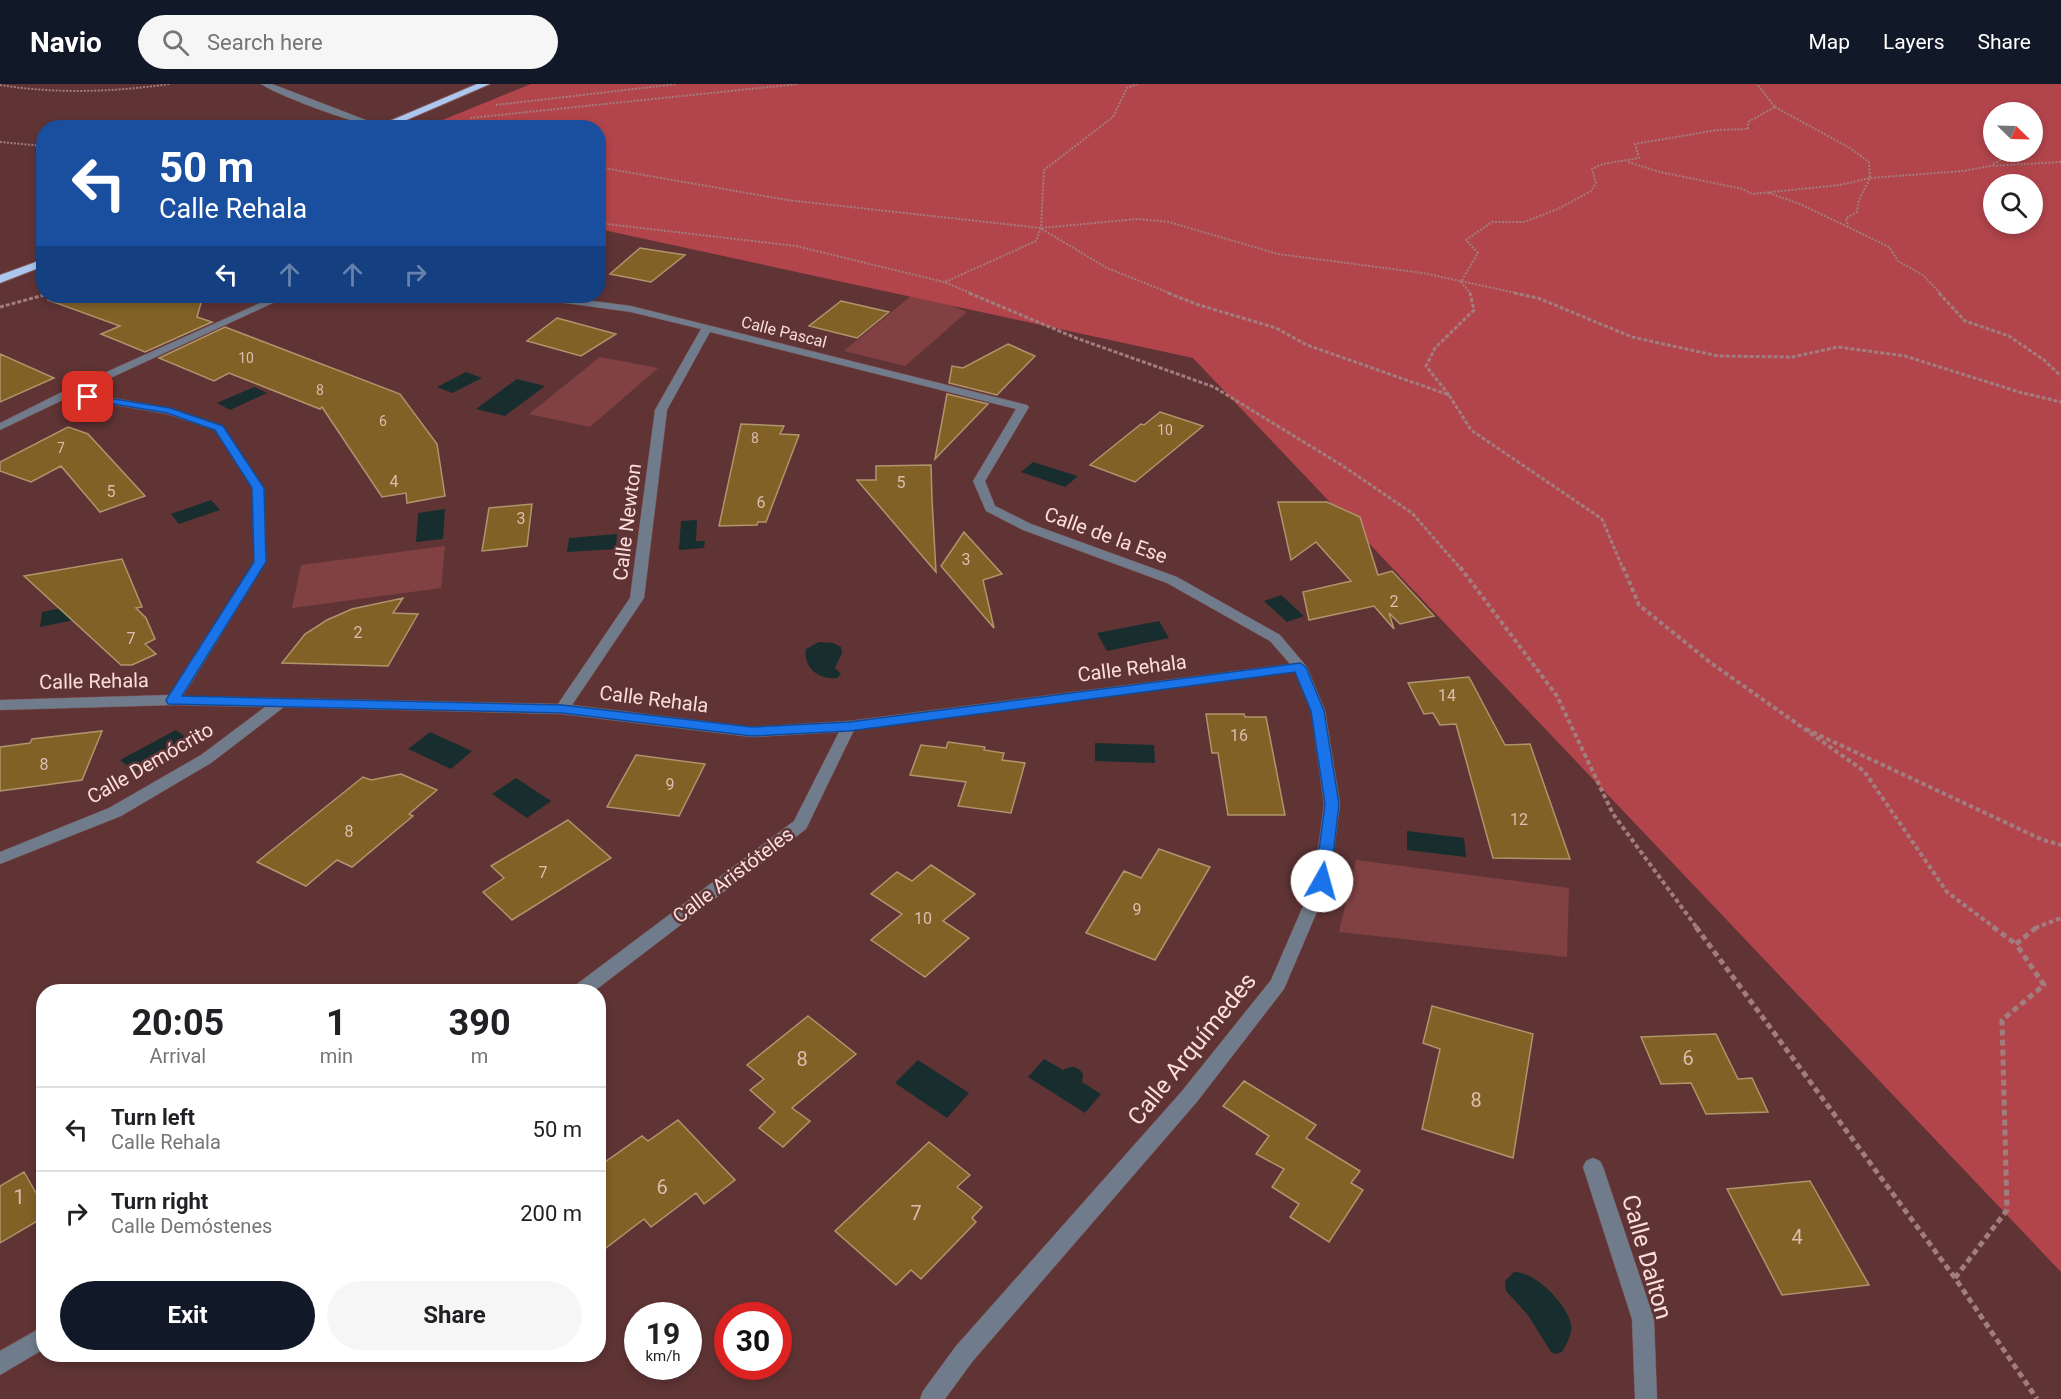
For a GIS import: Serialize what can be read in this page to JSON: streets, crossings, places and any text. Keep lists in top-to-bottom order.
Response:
{
  "streets": {
    "street": [
      "Calle Pascal",
      "Calle Newton",
      "Calle de la Ese",
      "Calle Rehala",
      "Calle Demócrito",
      "Calle Aristóteles",
      "Calle Arquímedes",
      "Calle Dalton"
    ]
  },
  "crossings": [
    ["Calle Pascal", "Calle Newton"],
    ["Calle Pascal", "Calle de la Ese"],
    ["Calle Newton", "Calle Rehala"],
    ["Calle de la Ese", "Calle Rehala"],
    ["Calle de la Ese", "Calle Arquímedes"],
    ["Calle Rehala", "Calle Demócrito"],
    ["Calle Rehala", "Calle Aristóteles"],
    ["Calle Rehala", "Calle Arquímedes"]
  ],
  "house_numbers": [
    "10",
    "8",
    "6",
    "10",
    "8",
    "7",
    "4",
    "5",
    "5",
    "6",
    "3",
    "3",
    "2",
    "2",
    "7",
    "14",
    "16",
    "8",
    "9",
    "12",
    "8",
    "7",
    "9",
    "10",
    "6",
    "8",
    "8",
    "6",
    "1",
    "7",
    "4"
  ],
  "north": "bottom right",
  "page": {
    "header": "Navio",
    "search": "Search here",
    "nav": ["Map", "Layers", "Share"],
    "turn": ["50 m", "Calle Rehala"],
    "eta": [
      "20:05",
      "Arrival",
      "1",
      "min",
      "390",
      "m"
    ],
    "list": [
      {
        "name": "Turn left",
        "note": "Calle Rehala",
        "value": "50 m"
      },
      {
        "name": "Turn right",
        "note": "Calle Demóstenes",
        "value": "200 m"
      }
    ],
    "buttons": ["Exit", "Share"],
    "speed": "19 km/h",
    "limit": "30"
  }
}
